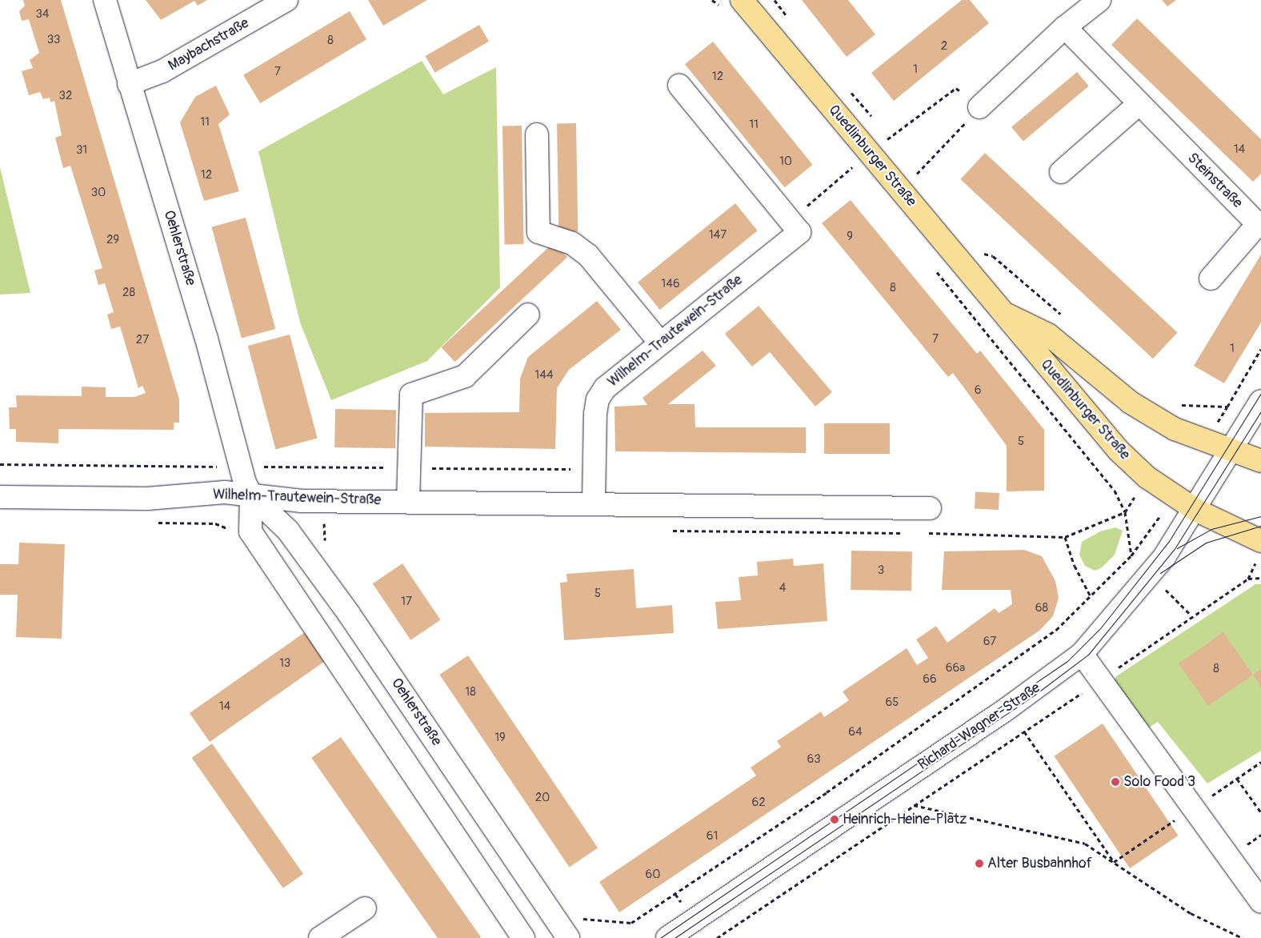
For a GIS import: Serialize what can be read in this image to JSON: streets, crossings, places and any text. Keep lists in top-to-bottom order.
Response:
{
  "streets": {
    "main road": ["Quedlinburger Straße"],
    "street": [
      "Maybachstraße",
      "Steinstraße",
      "Oehlerstraße",
      "Wilhelm-Trautewein-Straße",
      "Richard-Wagner-Straße"
    ]
  },
  "crossings": [
    ["Maybachstraße", "Oehlerstraße"],
    ["Quedlinburger Straße", "Richard-Wagner-Straße"],
    ["Oehlerstraße", "Wilhelm-Trautewein-Straße"]
  ],
  "places": ["Solo Food 3", "Heinrich-Heine-Platz", "Alter Busbahnhof"],
  "house_numbers": [
    "34",
    "33",
    "8",
    "2",
    "1",
    "7",
    "12",
    "32",
    "11",
    "11",
    "14",
    "31",
    "10",
    "12",
    "30",
    "147",
    "9",
    "29",
    "146",
    "8",
    "28",
    "7",
    "27",
    "1",
    "144",
    "6",
    "5",
    "3",
    "4",
    "5",
    "17",
    "68",
    "67",
    "13",
    "66a",
    "8",
    "66",
    "18",
    "65",
    "14",
    "64",
    "19",
    "63",
    "20",
    "62",
    "61",
    "60"
  ]
}
